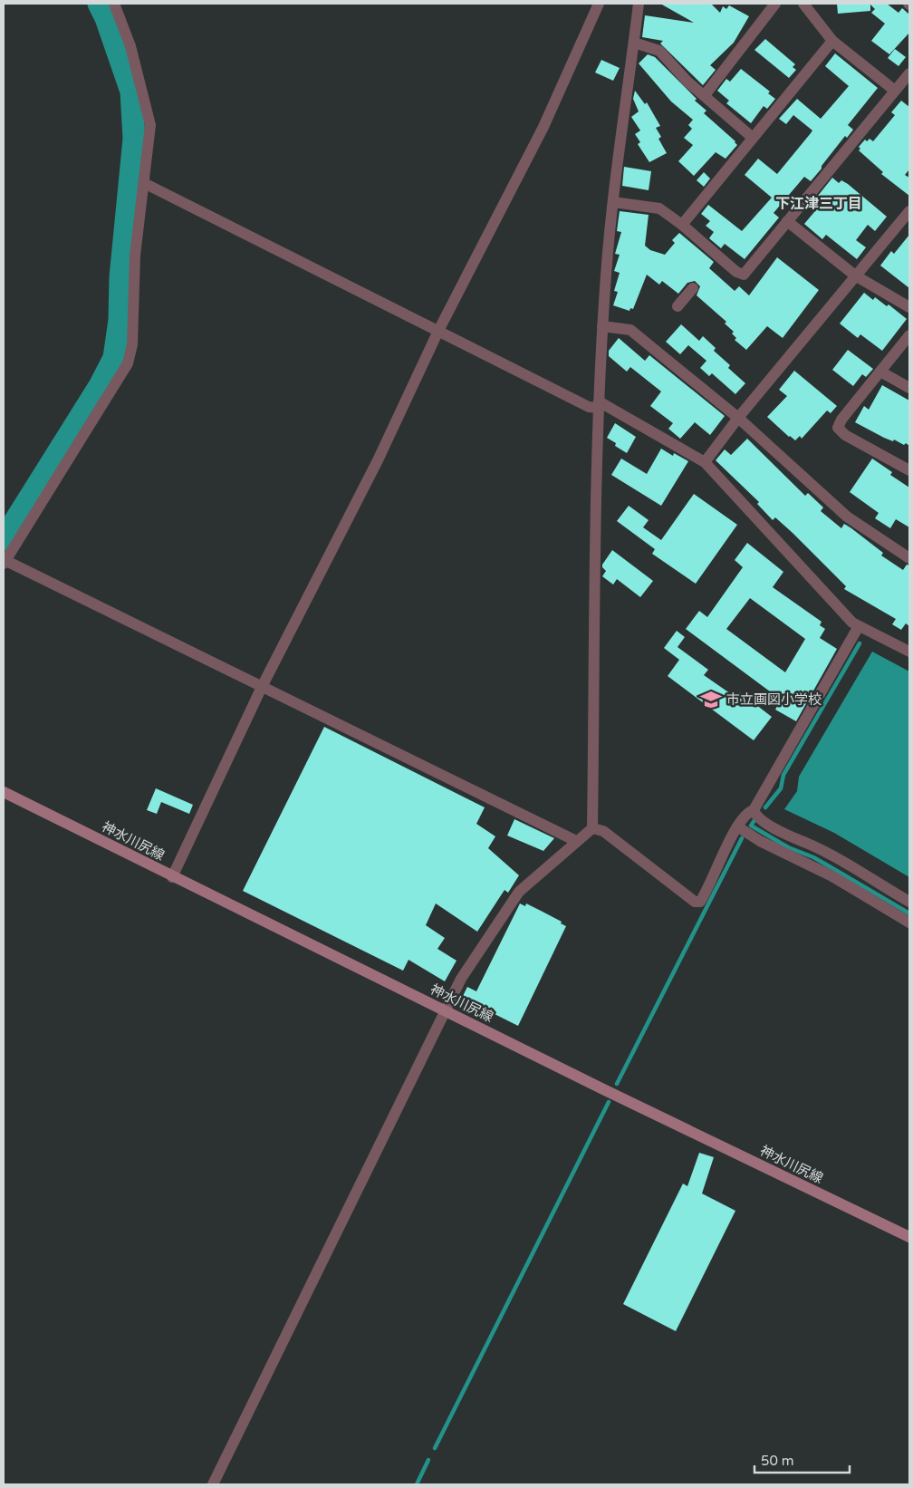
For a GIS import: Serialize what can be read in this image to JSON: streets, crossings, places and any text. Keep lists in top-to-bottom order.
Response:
{
  "streets": {
    "main road": ["神水川尻線"]
  },
  "districts": ["下江津三丁目"],
  "places": {
    "school or university": ["市立画図小学校"]
  },
  "scale_bar": "50 m"
}
